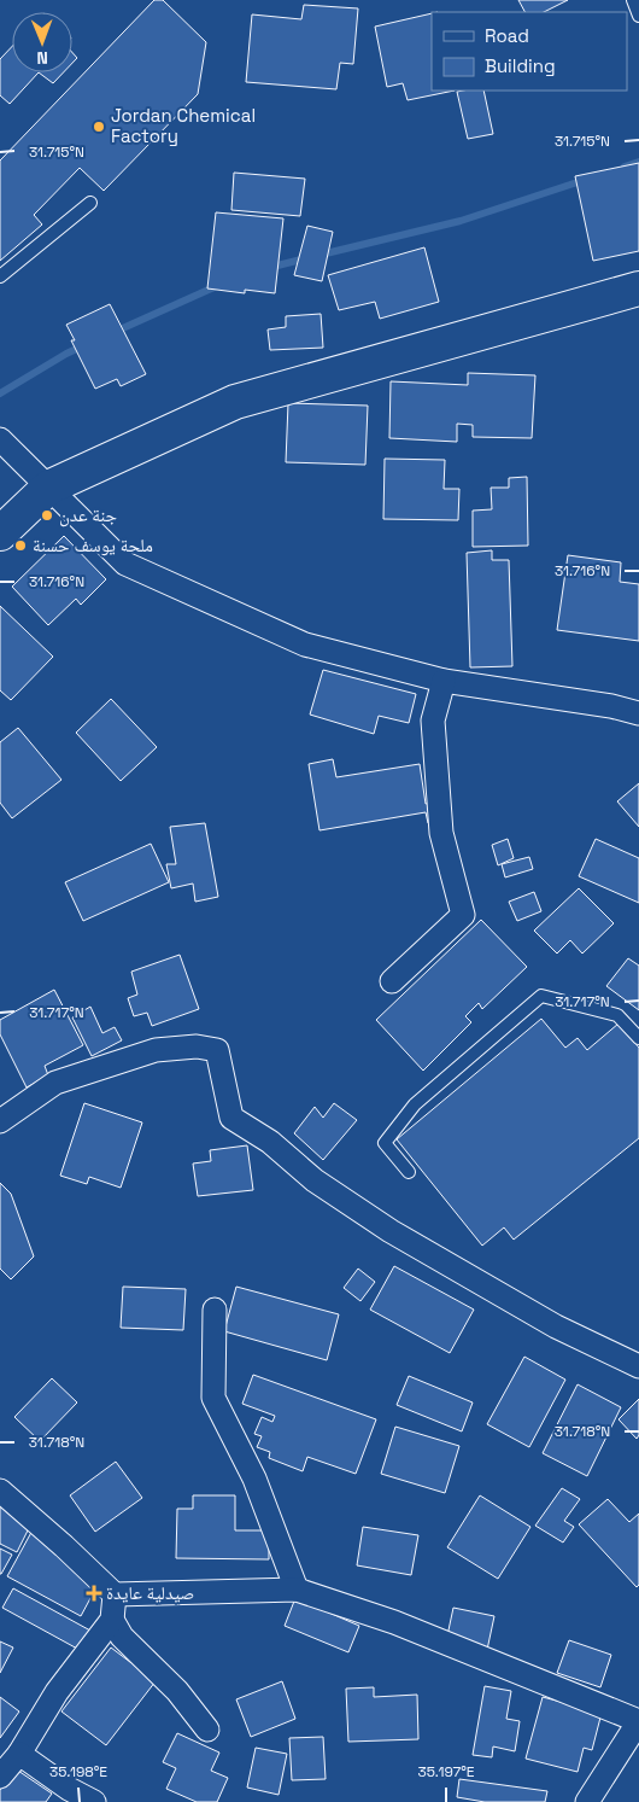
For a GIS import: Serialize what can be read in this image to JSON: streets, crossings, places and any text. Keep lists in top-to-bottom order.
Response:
{
  "places": {
    "other": ["Jordan Chemical Factory", "جنة عدن", "ملحة يوسف حسنة"],
    "health": ["صيدلية عايدة"]
  },
  "legend": ["Road", "Building"],
  "north": "bottom",
  "coordinates": [
    "31.715°N",
    "31.716°N",
    "31.717°N",
    "31.718°N",
    "35.198°E",
    "35.197°E"
  ]
}
